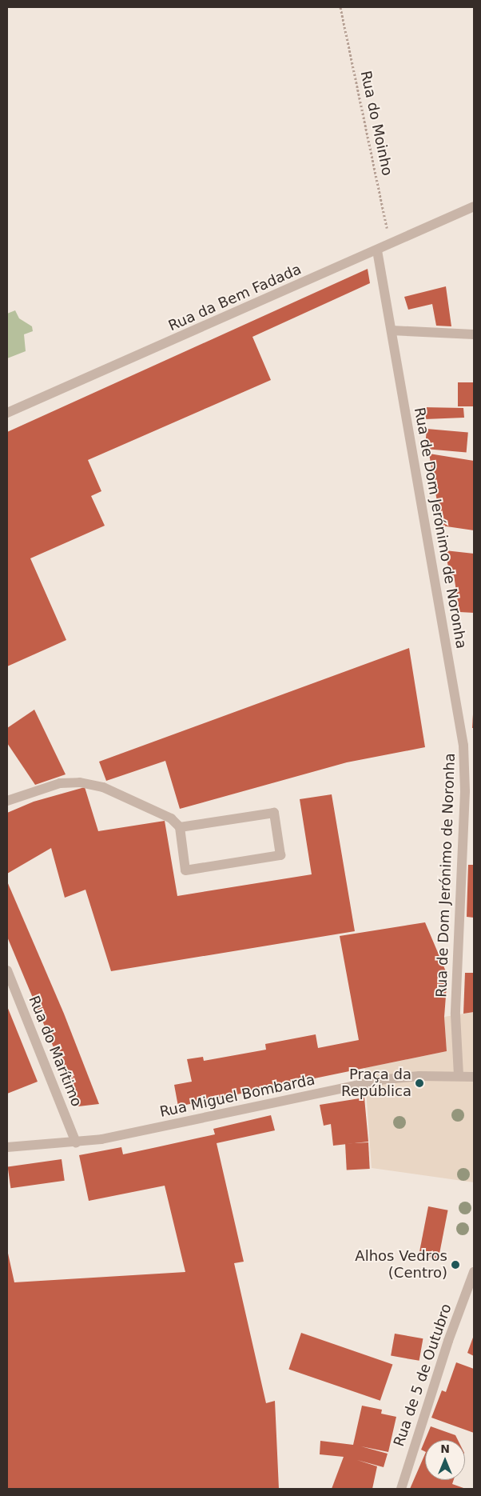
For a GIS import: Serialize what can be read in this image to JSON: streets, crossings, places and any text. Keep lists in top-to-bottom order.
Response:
{
  "streets": {
    "street": [
      "Rua da Bem Fadada",
      "Rua de Dom Jerónimo de Noronha",
      "Rua do Marítimo",
      "Rua Miguel Bombarda",
      "Rua de 5 de Outubro"
    ],
    "path": ["Rua do Moinho"]
  },
  "crossings": [
    ["Rua do Moinho", "Rua da Bem Fadada"],
    ["Rua da Bem Fadada", "Rua de Dom Jerónimo de Noronha"],
    ["Rua de Dom Jerónimo de Noronha", "Rua Miguel Bombarda"],
    ["Rua do Marítimo", "Rua Miguel Bombarda"]
  ],
  "places": ["Praça da República", "Alhos Vedros (Centro)"],
  "north": "top"
}
